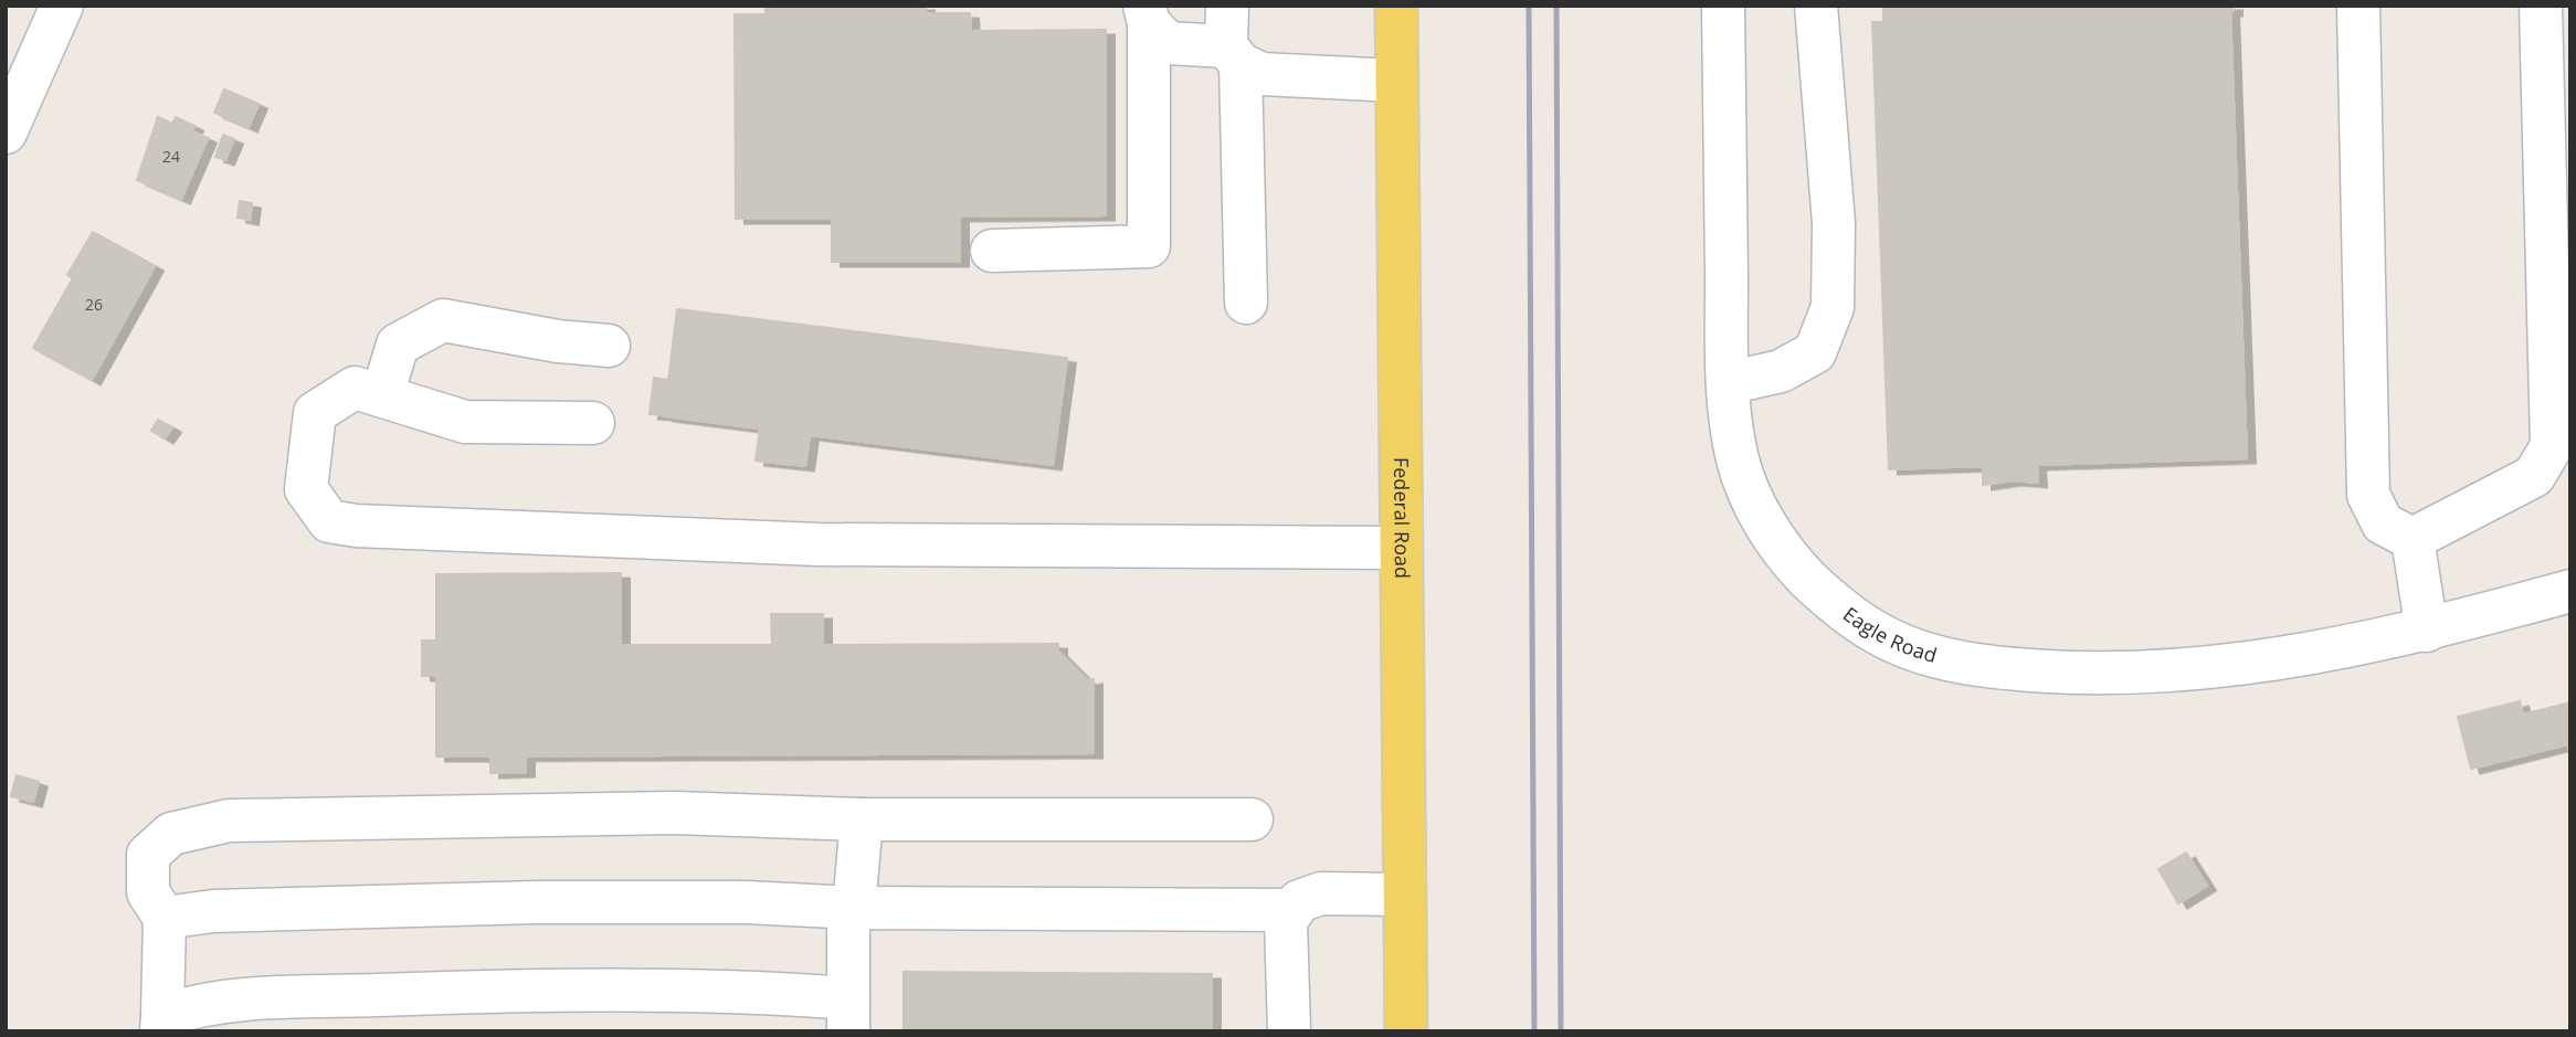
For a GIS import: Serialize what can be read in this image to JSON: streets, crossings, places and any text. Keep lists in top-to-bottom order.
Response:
{
  "streets": {
    "main road": ["Federal Road"],
    "street": ["Eagle Road"]
  },
  "house_numbers": ["24", "26"]
}
